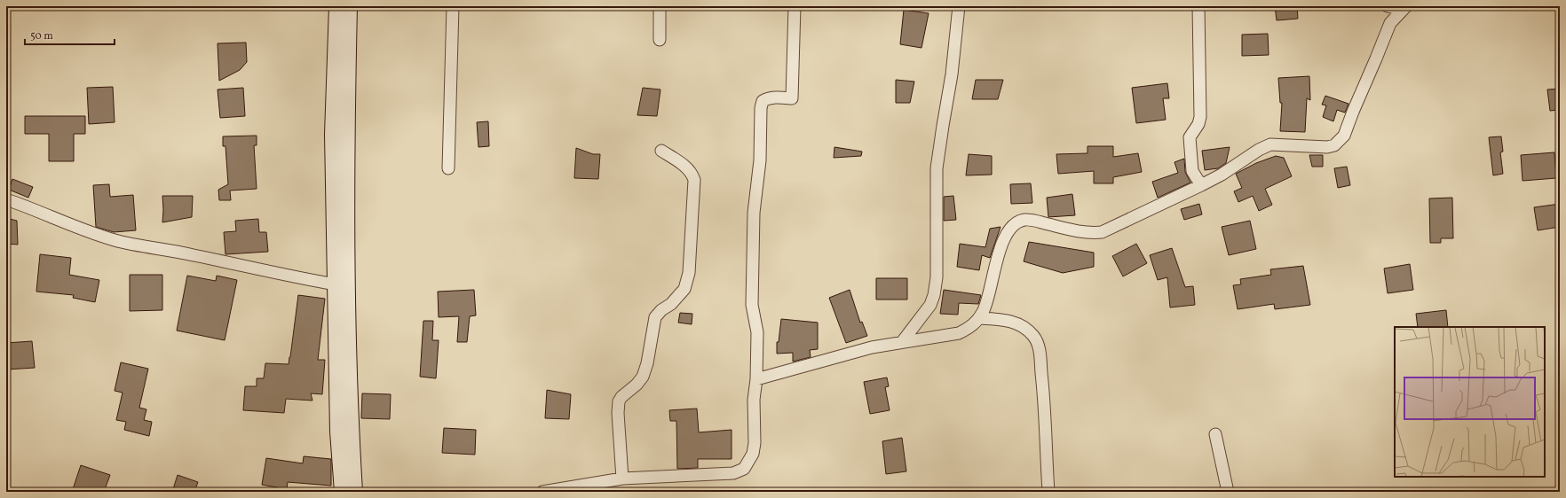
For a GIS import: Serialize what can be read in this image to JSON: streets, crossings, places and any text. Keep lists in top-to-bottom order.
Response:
{
  "scale_bar": "50 m"
}
